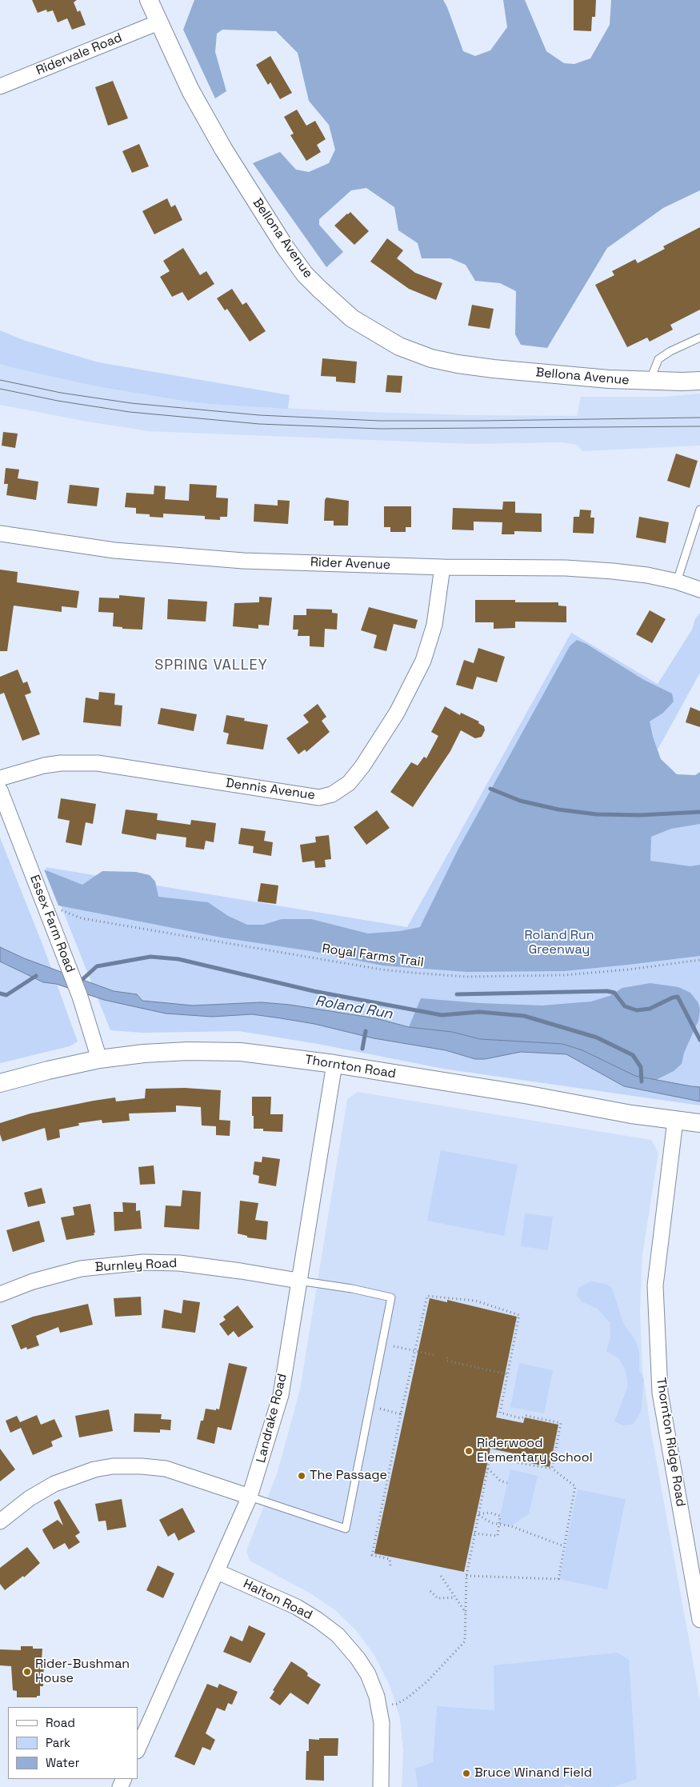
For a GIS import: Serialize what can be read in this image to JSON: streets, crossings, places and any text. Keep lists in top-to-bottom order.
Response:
{
  "streets": {
    "street": [
      "Ridervale Road",
      "Bellona Avenue",
      "Rider Avenue",
      "Dennis Avenue",
      "Essex Farm Road",
      "Thornton Road",
      "Burnley Road",
      "Landrake Road",
      "Thornton Ridge Road",
      "Halton Road"
    ],
    "path": ["Royal Farms Trail"]
  },
  "crossings": [
    ["Ridervale Road", "Bellona Avenue"],
    ["Rider Avenue", "Dennis Avenue"],
    ["Essex Farm Road", "Royal Farms Trail"],
    ["Essex Farm Road", "Thornton Road"],
    ["Thornton Road", "Landrake Road"],
    ["Thornton Road", "Thornton Ridge Road"],
    ["Burnley Road", "Landrake Road"],
    ["Landrake Road", "Halton Road"]
  ],
  "districts": ["SPRING VALLEY"],
  "water": ["Roland Run"],
  "parks": ["Roland Run Greenway"],
  "places": [
    "Riderwood Elementary School",
    "The Passage",
    "Rider-Bushman House",
    "Bruce Winand Field"
  ],
  "legend": ["Road", "Park", "Water"]
}
